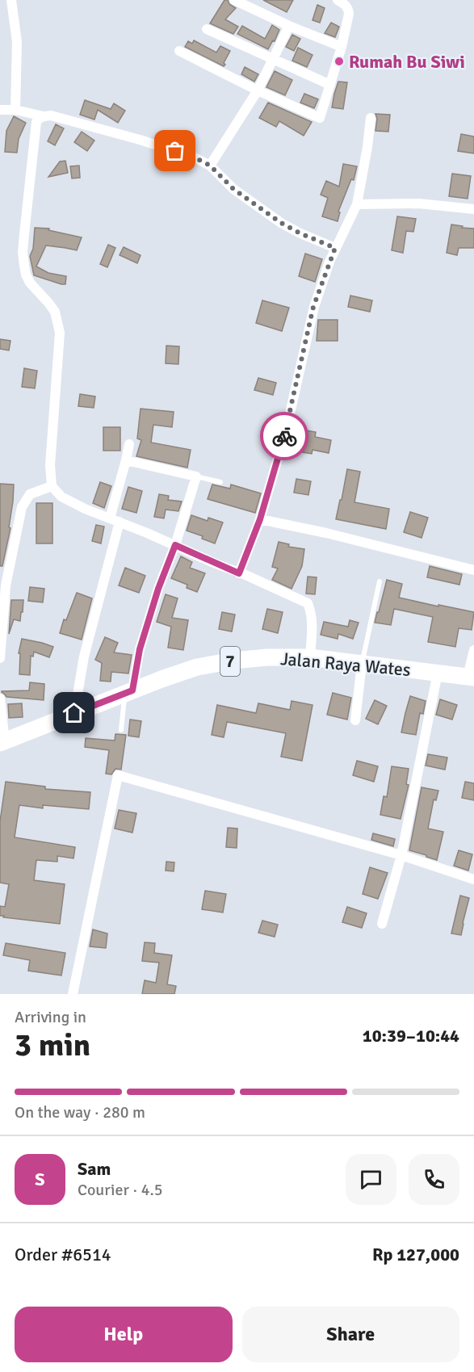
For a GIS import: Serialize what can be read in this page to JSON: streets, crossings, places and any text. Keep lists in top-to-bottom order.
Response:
{
  "streets": {
    "highway": ["7", "Jalan Raya Wates"]
  },
  "places": ["Rumah Bu Siwi"],
  "page": {
    "heading": ["3 min", "Arriving in", "10:39–10:44"],
    "panel": [
      "Sam",
      "Courier · 4.5",
      "Order #6514",
      "Rp 127,000"
    ],
    "bar": "On the way · 280 m",
    "round": "S",
    "buttons": ["Help", "Share"]
  }
}
